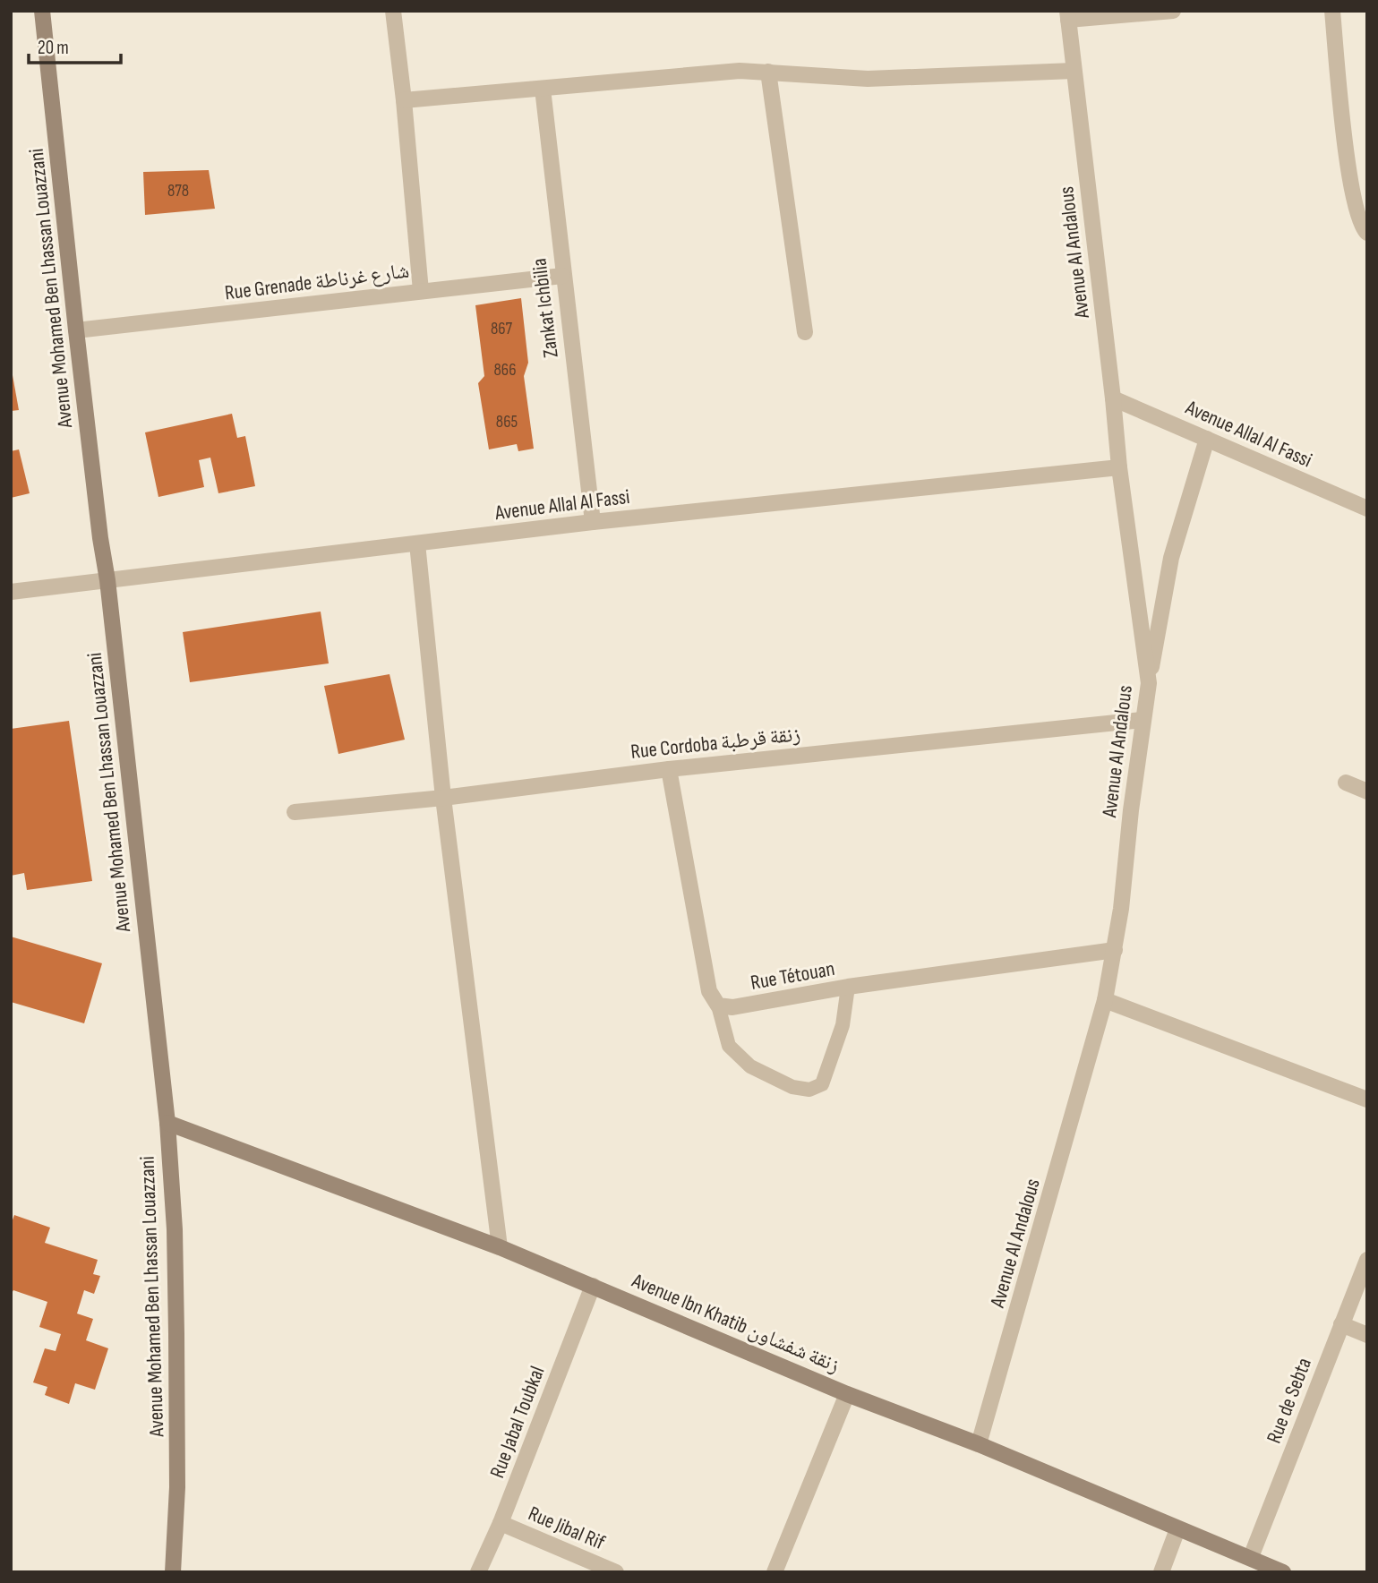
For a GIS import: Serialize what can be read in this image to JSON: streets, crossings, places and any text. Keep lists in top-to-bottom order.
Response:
{
  "streets": {
    "street": [
      "Avenue Al Andalous",
      "Rue Grenade شارع غرناطة",
      "Avenue Mohamed Ben Lhassan Louazzani",
      "Zankat Ichbilia",
      "Avenue Allal Al Fassi",
      "Rue Cordoba زنقة قرطبة",
      "Rue Tétouan",
      "Avenue Ibn Khatib زنقة شفشاون",
      "Rue de Sebta",
      "Rue Jabal Toubkal",
      "Rue Jibal Rif"
    ]
  },
  "crossings": [
    ["Avenue Al Andalous", "Avenue Allal Al Fassi"],
    ["Avenue Al Andalous", "Rue Cordoba زنقة قرطبة"],
    ["Avenue Al Andalous", "Rue Tétouan"],
    ["Avenue Al Andalous", "Avenue Ibn Khatib زنقة شفشاون"],
    ["Rue Grenade شارع غرناطة", "Avenue Mohamed Ben Lhassan Louazzani"],
    ["Rue Grenade شارع غرناطة", "Zankat Ichbilia"],
    ["Avenue Mohamed Ben Lhassan Louazzani", "Avenue Allal Al Fassi"],
    ["Avenue Mohamed Ben Lhassan Louazzani", "Avenue Ibn Khatib زنقة شفشاون"],
    ["Zankat Ichbilia", "Avenue Allal Al Fassi"],
    ["Avenue Ibn Khatib زنقة شفشاون", "Rue de Sebta"],
    ["Avenue Ibn Khatib زنقة شفشاون", "Rue Jabal Toubkal"],
    ["Rue Jabal Toubkal", "Rue Jibal Rif"]
  ],
  "house_numbers": [
    "878",
    "867",
    "866",
    "865"
  ],
  "scale_bar": "20 m"
}
